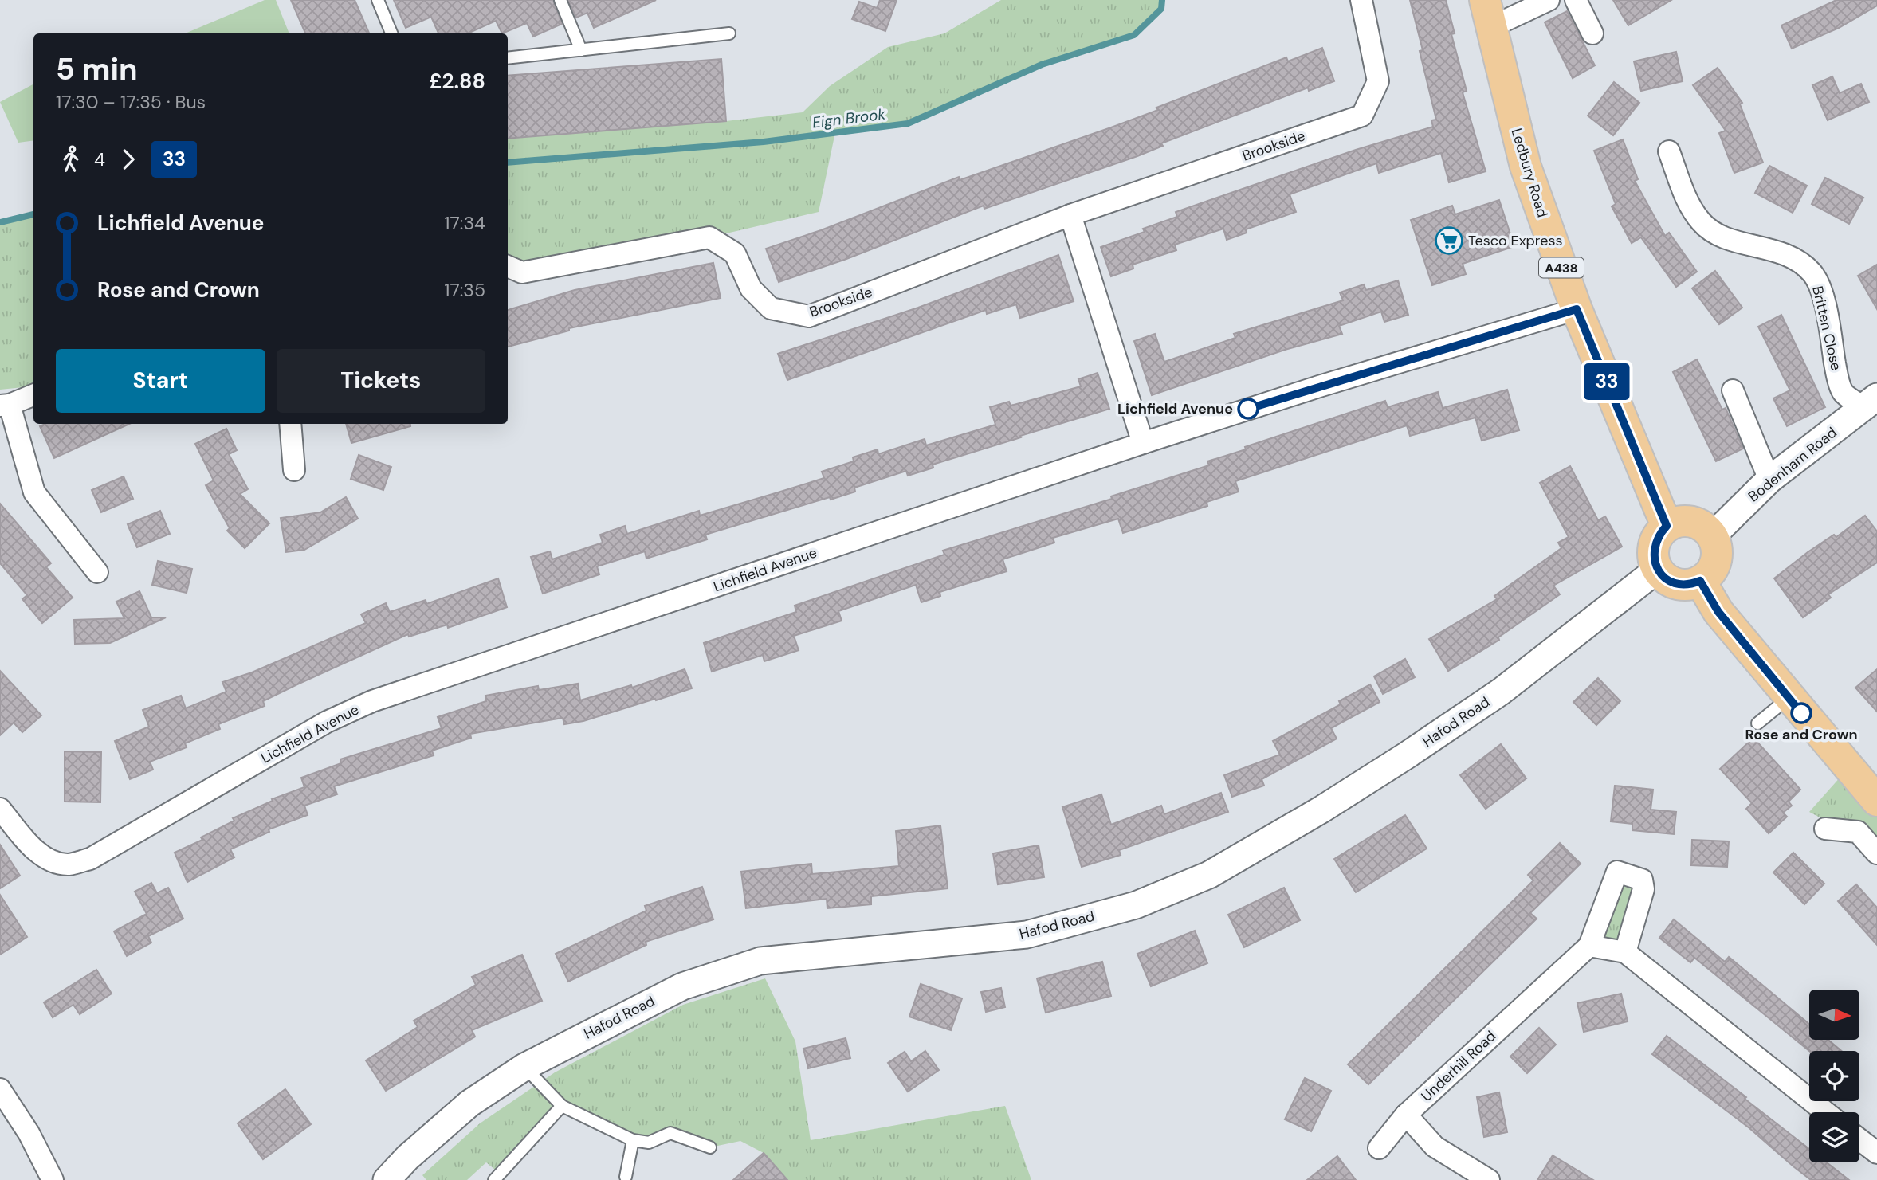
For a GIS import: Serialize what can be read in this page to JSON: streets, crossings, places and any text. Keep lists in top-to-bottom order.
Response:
{
  "streets": {
    "highway": ["Ledbury Road", "A438"],
    "street": [
      "Brookside",
      "Britten Close",
      "Bodenham Road",
      "Lichfield Avenue",
      "Hafod Road",
      "Underhill Road"
    ]
  },
  "crossings": [
    ["Ledbury Road", "Bodenham Road"],
    ["Ledbury Road", "Lichfield Avenue"],
    ["Ledbury Road", "Hafod Road"],
    ["Britten Close", "Bodenham Road"],
    ["Bodenham Road", "Hafod Road"]
  ],
  "water": ["Eign Brook"],
  "places": {
    "supermarket": ["Tesco Express"],
    "other": ["Lichfield Avenue", "Rose and Crown"]
  },
  "lines": ["bus line 33"],
  "north": "right",
  "page": {
    "on_map": "33",
    "heading": ["5 min", "17:30 – 17:35 · Bus", "£2.88"],
    "legs": ["4", "33"],
    "list": [
      {
        "name": "Lichfield Avenue",
        "value": "17:34"
      },
      {
        "name": "Rose and Crown",
        "value": "17:35"
      }
    ],
    "buttons": ["Start", "Tickets"]
  }
}
